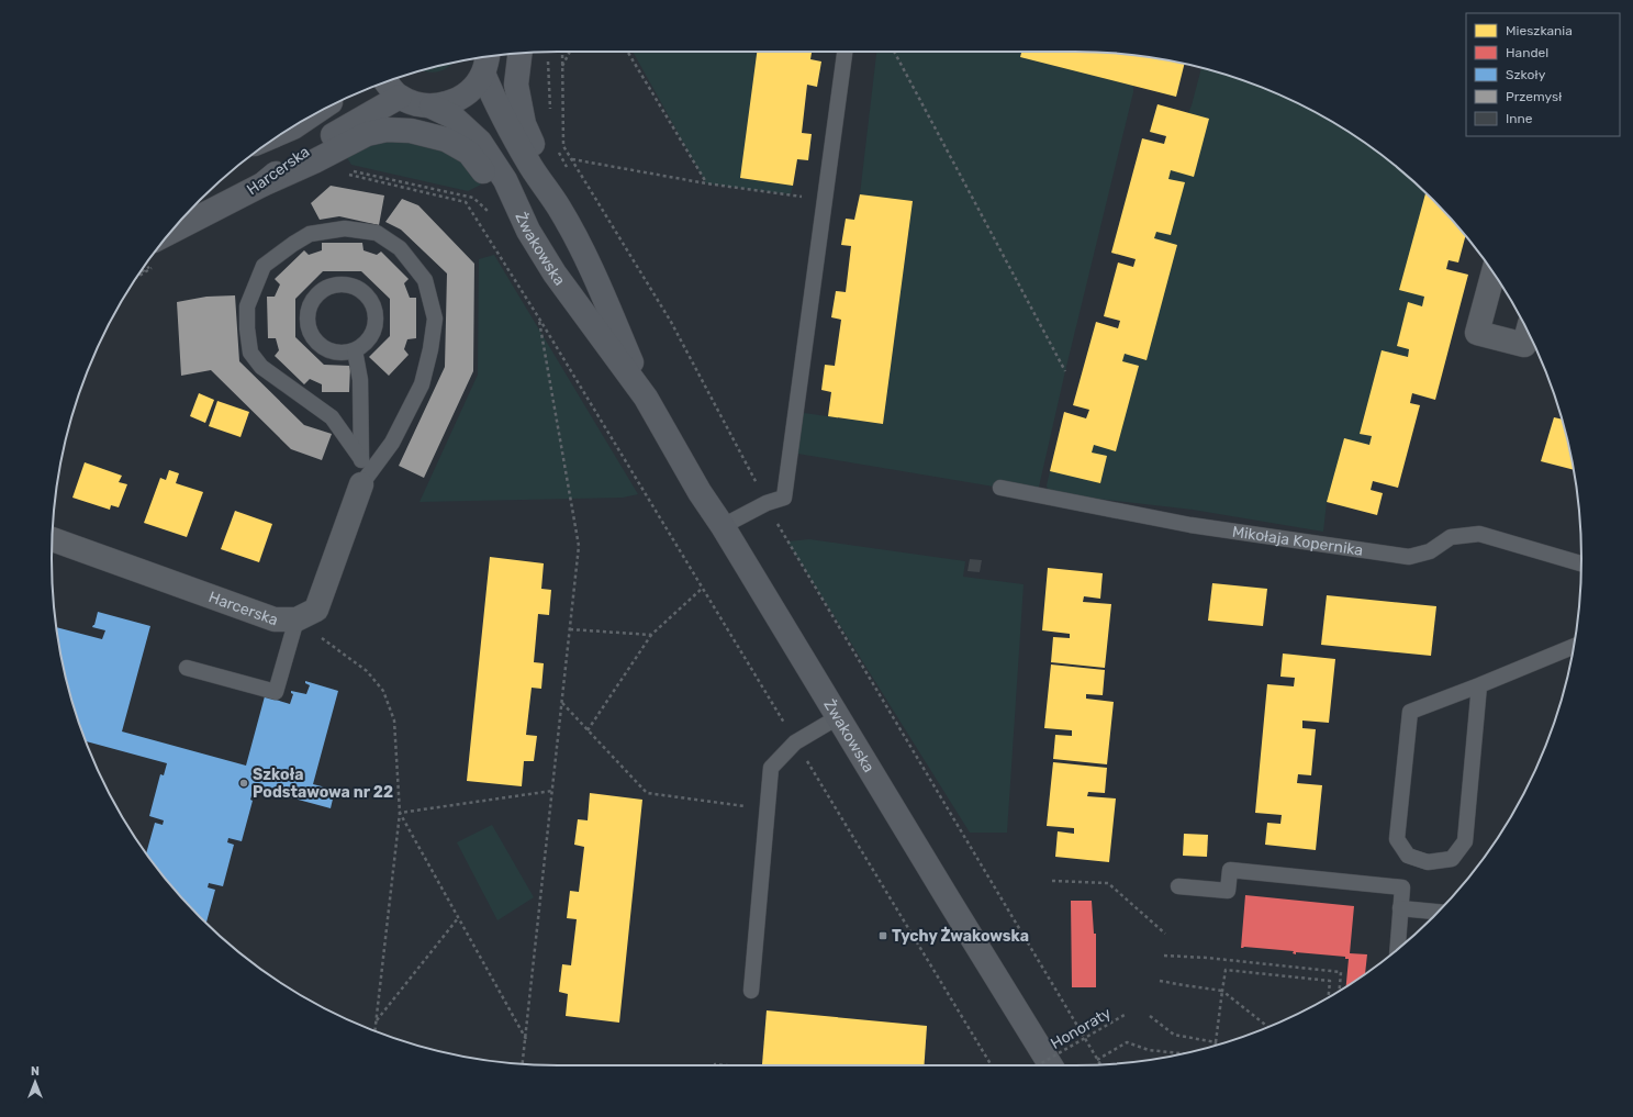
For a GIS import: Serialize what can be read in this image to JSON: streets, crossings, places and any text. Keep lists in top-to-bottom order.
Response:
{
  "streets": {
    "street": ["Harcerska", "Żwakowska"],
    "lane": ["Mikołaja Kopernika"],
    "path": ["Honoraty"]
  },
  "places": {
    "other": ["Szkoła Podstawowa nr 22"],
    "transit": ["Tychy Żwakowska"]
  },
  "legend": [
    "Mieszkania",
    "Handel",
    "Szkoły",
    "Przemysł",
    "Inne"
  ],
  "north": "top"
}
